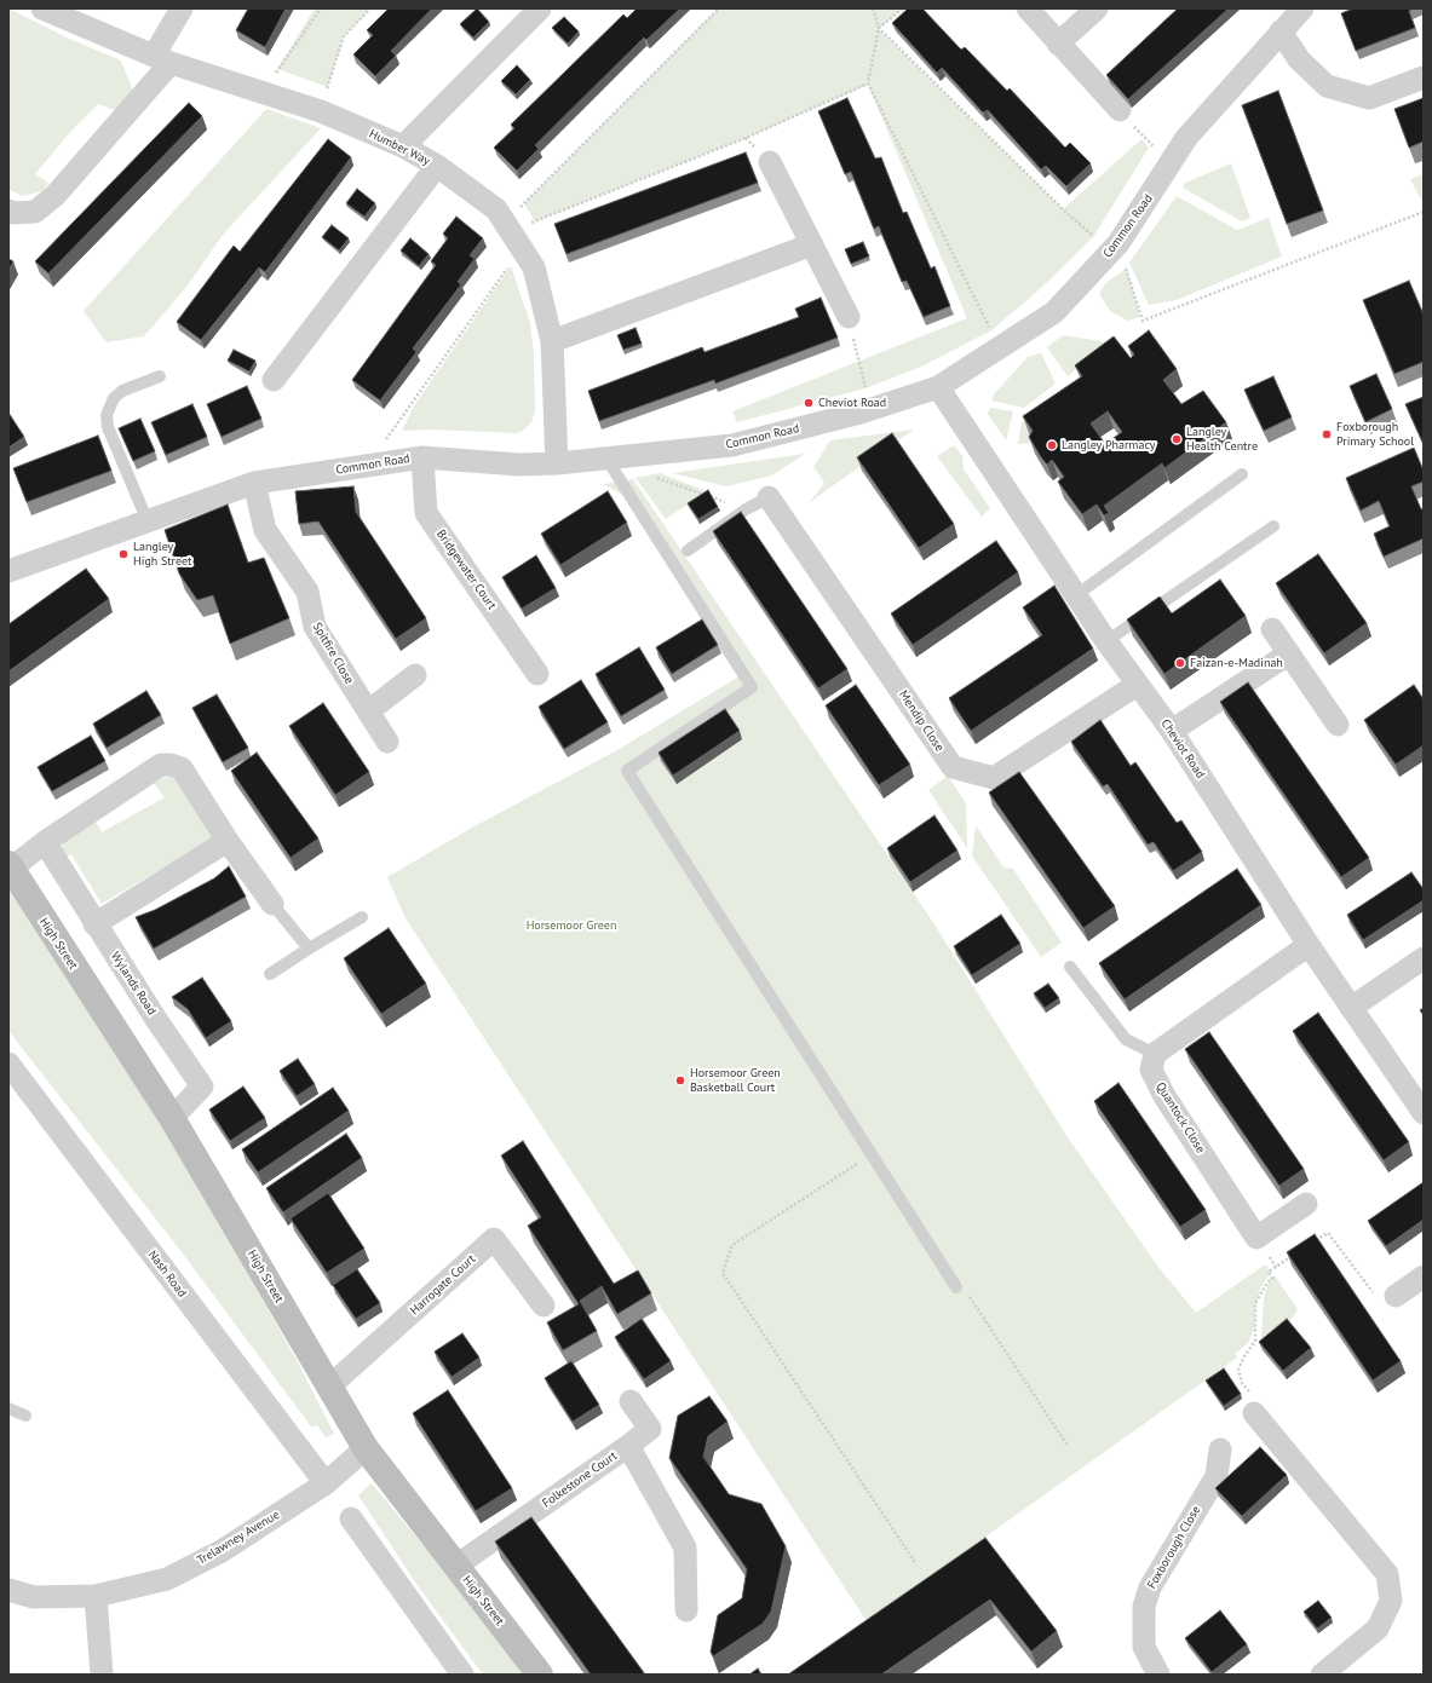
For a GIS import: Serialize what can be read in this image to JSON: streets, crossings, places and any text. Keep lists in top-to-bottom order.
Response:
{
  "streets": {
    "main road": ["High Street"],
    "street": [
      "Humber Way",
      "Common Road",
      "Bridgewater Court",
      "Spitfire Close",
      "Mendip Close",
      "Cheviot Road",
      "Wylands Road",
      "Quantock Close",
      "Nash Road",
      "Harrogate Court",
      "Folkestone Court",
      "Trelawney Avenue",
      "Foxborough Close"
    ]
  },
  "crossings": [
    ["Humber Way", "Common Road"],
    ["Common Road", "Bridgewater Court"],
    ["Common Road", "Spitfire Close"],
    ["Common Road", "Cheviot Road"],
    ["Mendip Close", "Cheviot Road"],
    ["High Street", "Wylands Road"],
    ["High Street", "Harrogate Court"],
    ["High Street", "Folkestone Court"],
    ["High Street", "Trelawney Avenue"],
    ["Nash Road", "Trelawney Avenue"]
  ],
  "parks": ["Horsemoor Green"],
  "places": [
    "Cheviot Road",
    "Foxborough Primary School",
    "Langley Health Centre",
    "Langley Pharmacy",
    "Langley High Street",
    "Faizan-e-Madinah",
    "Horsemoor Green Basketball Court"
  ]
}
